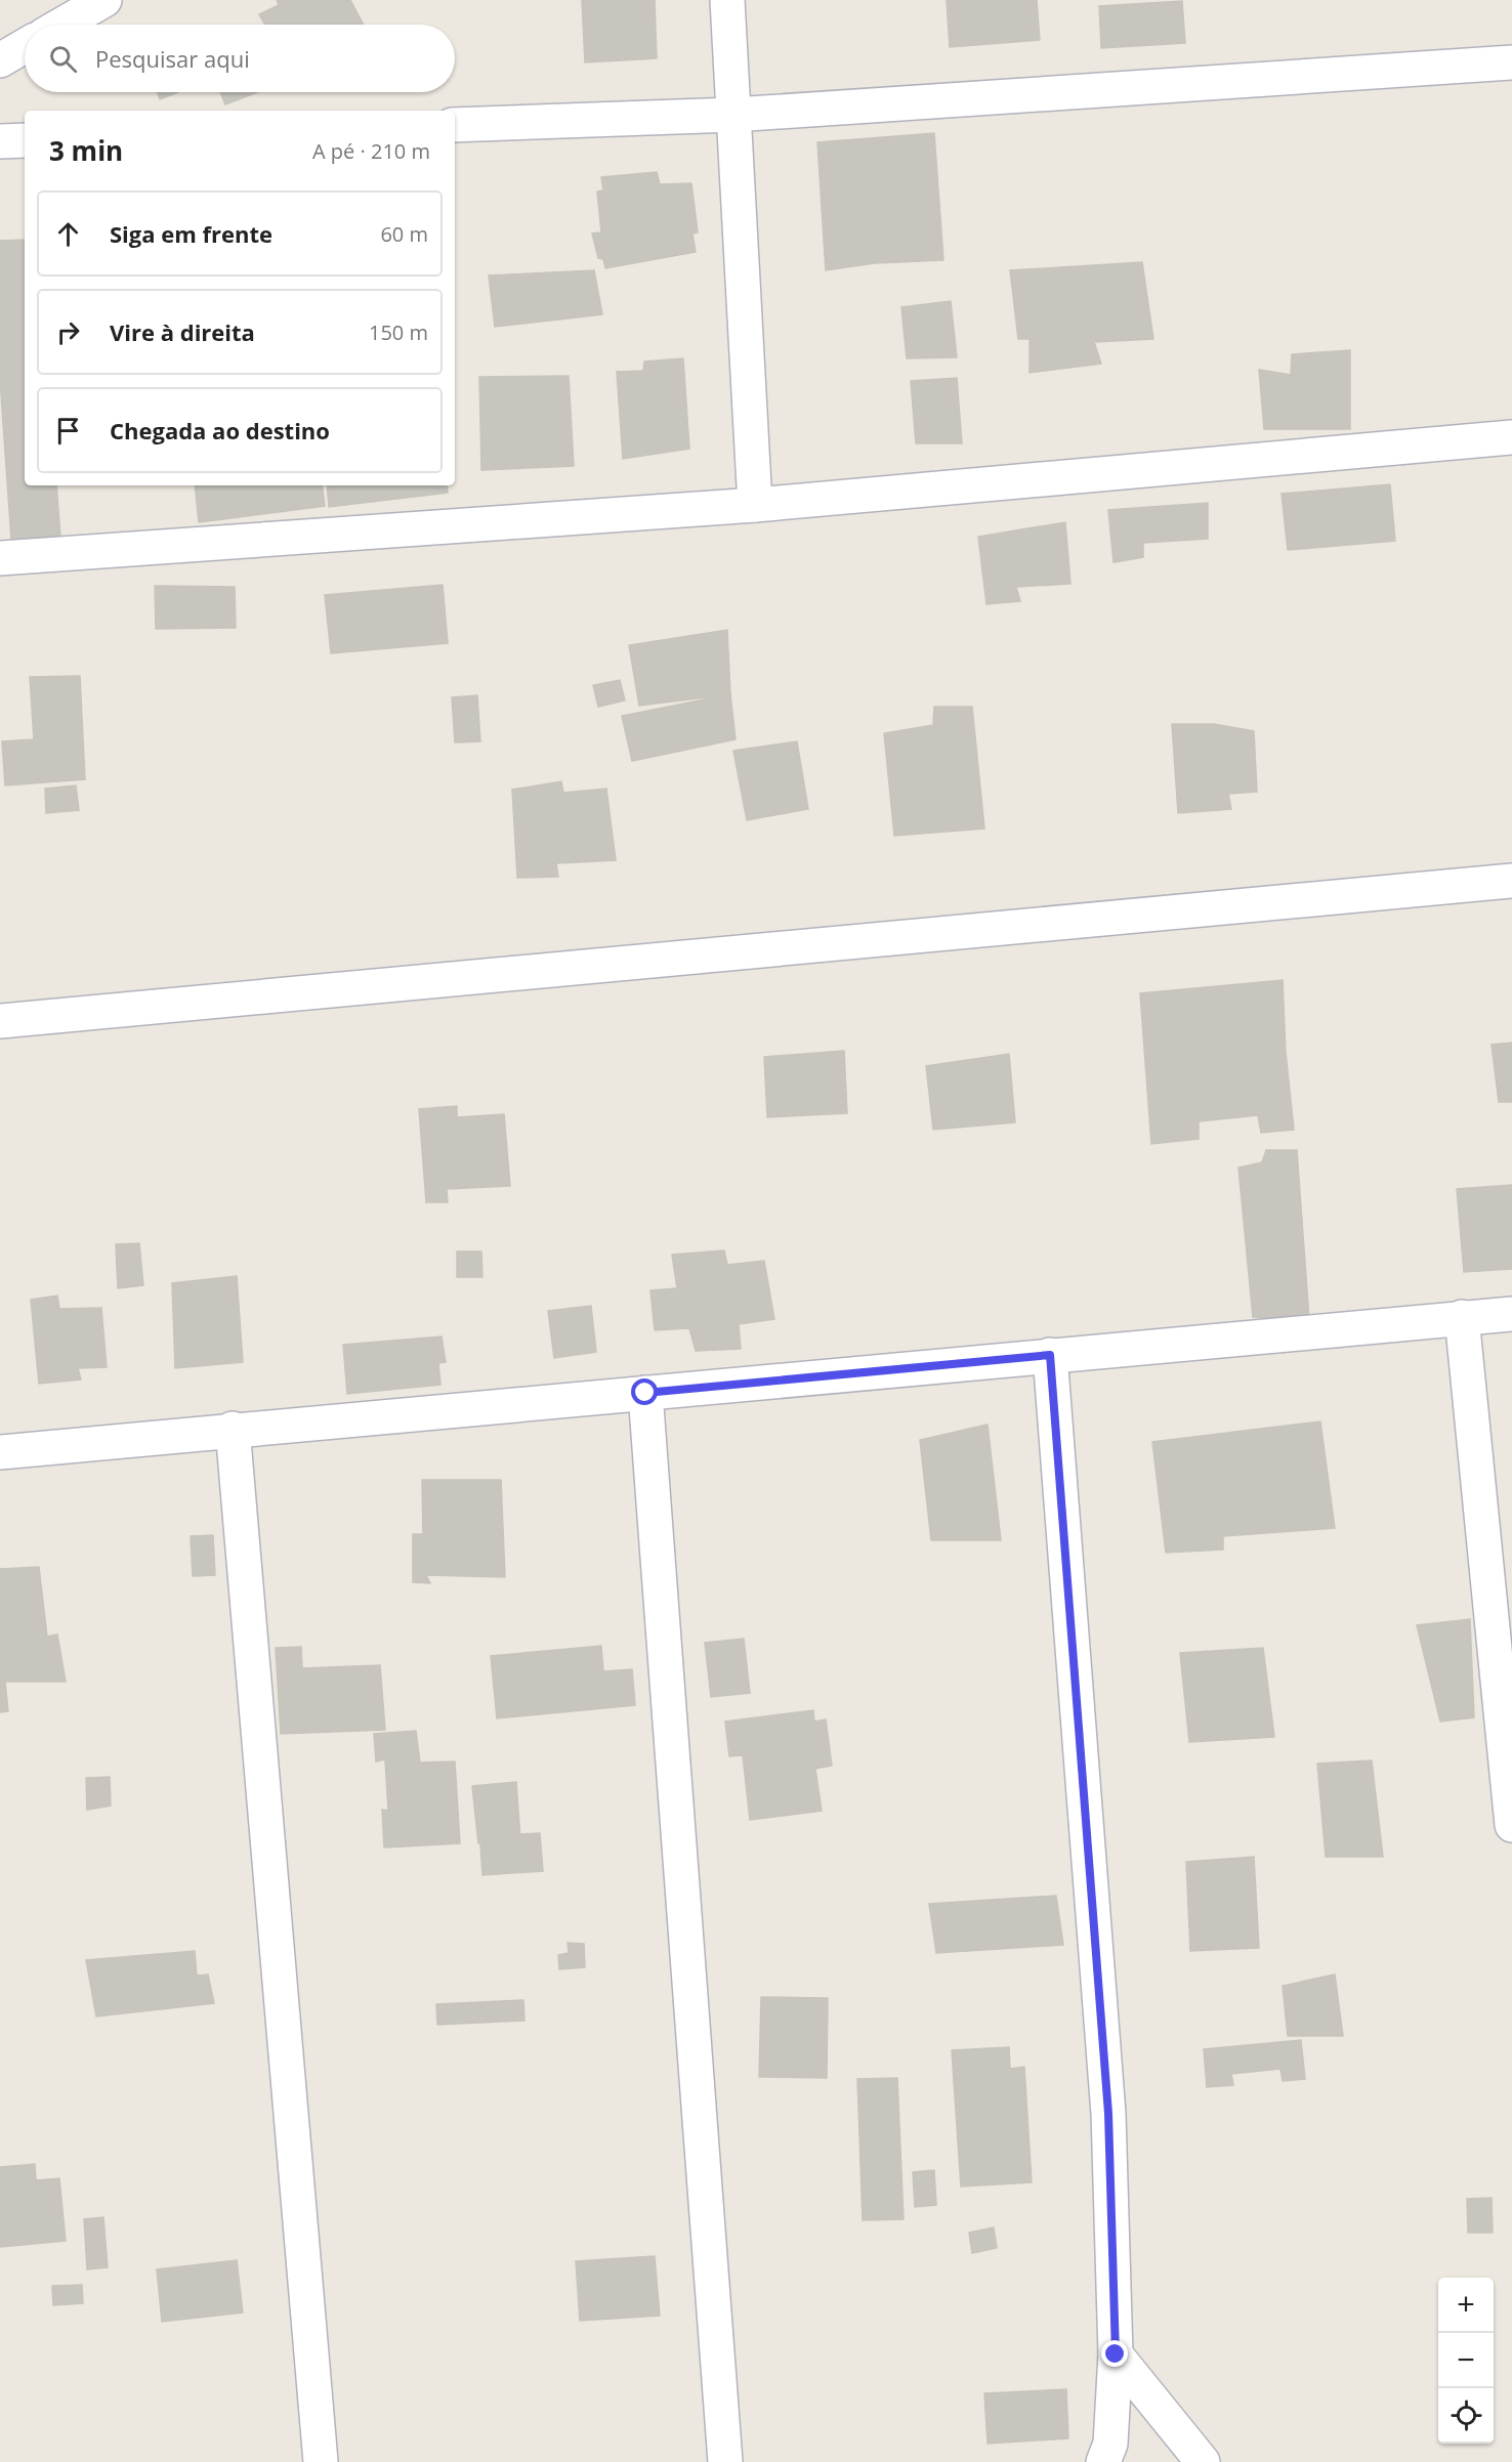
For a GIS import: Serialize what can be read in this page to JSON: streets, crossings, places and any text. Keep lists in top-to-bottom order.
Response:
{
  "page": {
    "search": "Pesquisar aqui",
    "heading": ["3 min", "A pé · 210 m"],
    "list": [
      ["Siga em frente", "60 m"],
      ["Vire à direita", "150 m"],
      "Chegada ao destino"
    ],
    "map_buttons": ["+", "−"]
  }
}
